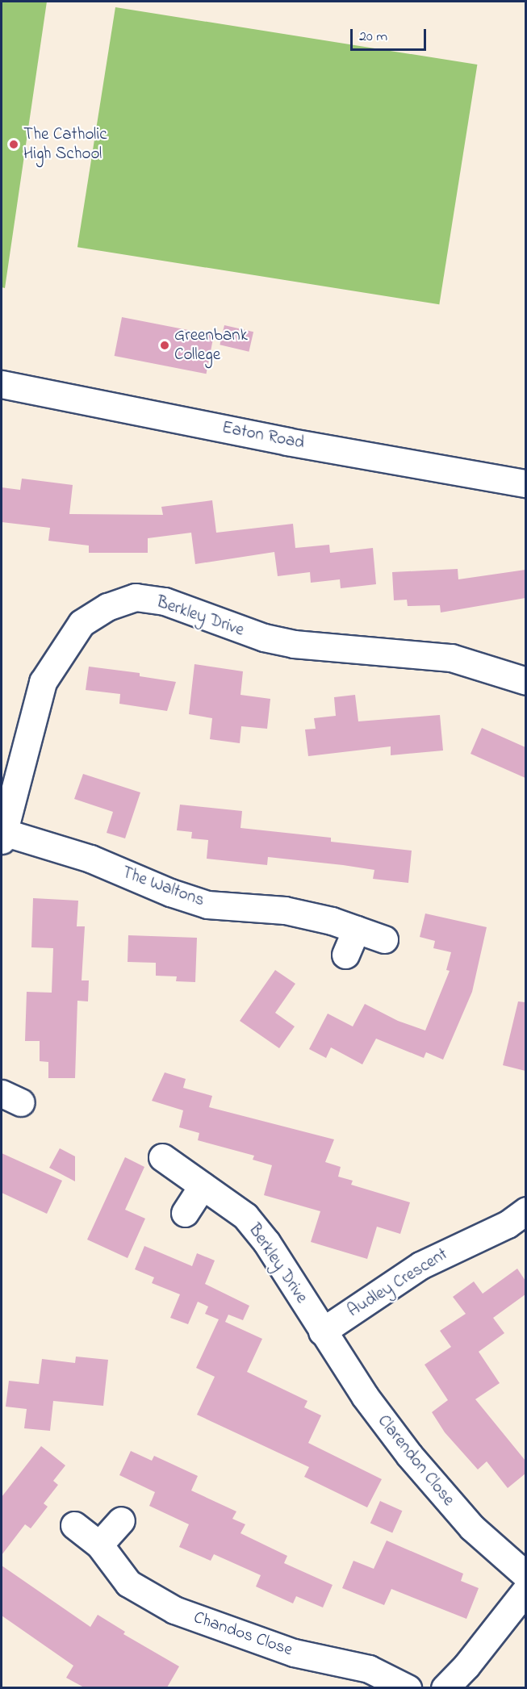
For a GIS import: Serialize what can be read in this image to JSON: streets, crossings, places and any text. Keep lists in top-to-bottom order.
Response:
{
  "streets": {
    "street": [
      "Eaton Road",
      "Berkley Drive",
      "The Waltons",
      "Audley Crescent",
      "Clarendon Close",
      "Chandos Close"
    ]
  },
  "crossings": [
    ["Berkley Drive", "The Waltons"],
    ["Berkley Drive", "Audley Crescent"],
    ["Berkley Drive", "Clarendon Close"],
    ["Audley Crescent", "Clarendon Close"]
  ],
  "places": ["The Catholic High School", "Greenbank College"],
  "scale_bar": "20 m"
}
